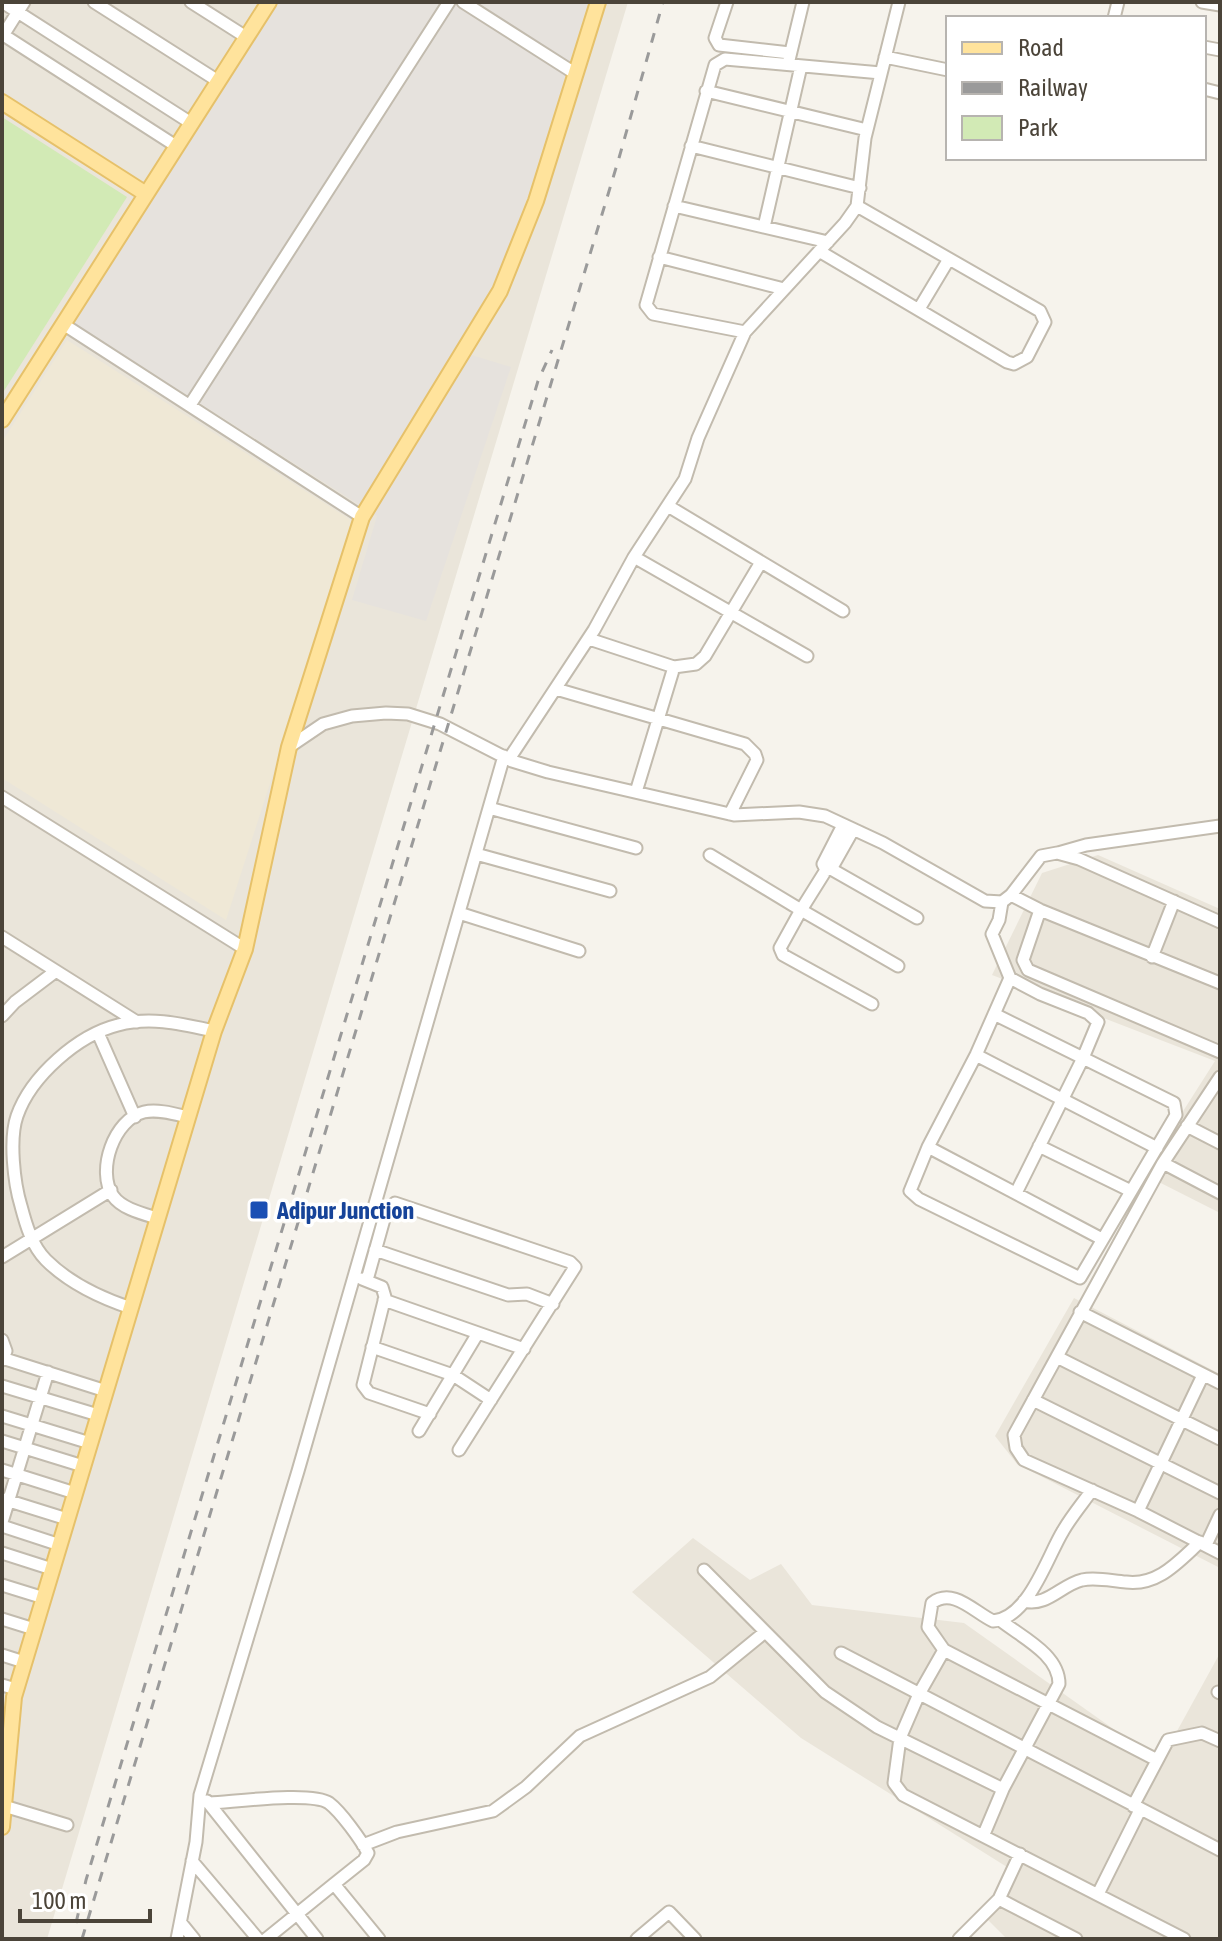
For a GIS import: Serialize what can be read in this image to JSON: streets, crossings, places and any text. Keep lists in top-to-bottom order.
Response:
{
  "places": {
    "transit": ["Adipur Junction"]
  },
  "legend": ["Road", "Railway", "Park"],
  "scale_bar": "100 m"
}
